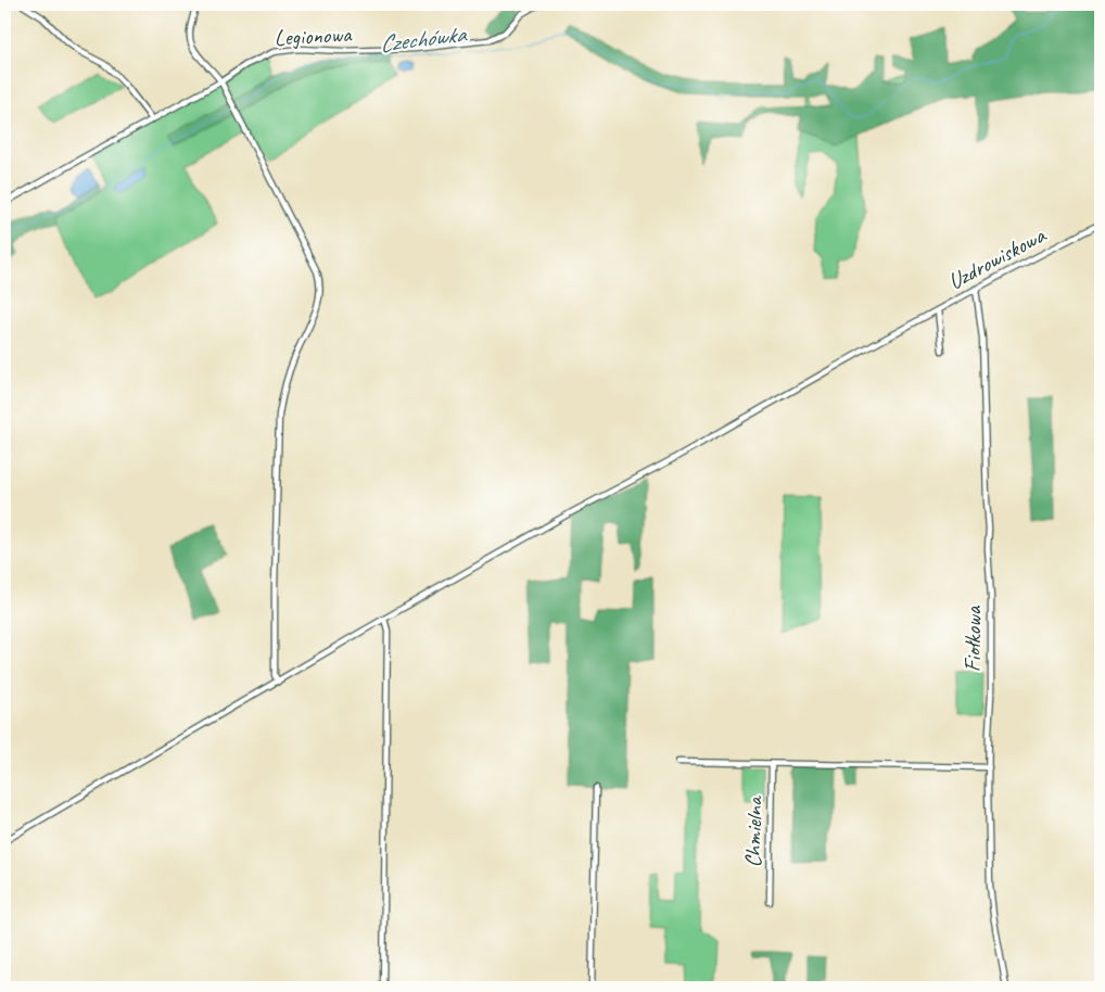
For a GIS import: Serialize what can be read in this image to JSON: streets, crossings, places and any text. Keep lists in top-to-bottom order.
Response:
{
  "streets": {
    "street": [
      "Legionowa",
      "Uzdrowiskowa",
      "Fiołkowa",
      "Chmielna"
    ]
  },
  "crossings": [
    ["Uzdrowiskowa", "Fiołkowa"]
  ],
  "water": ["Czechówka"]
}
